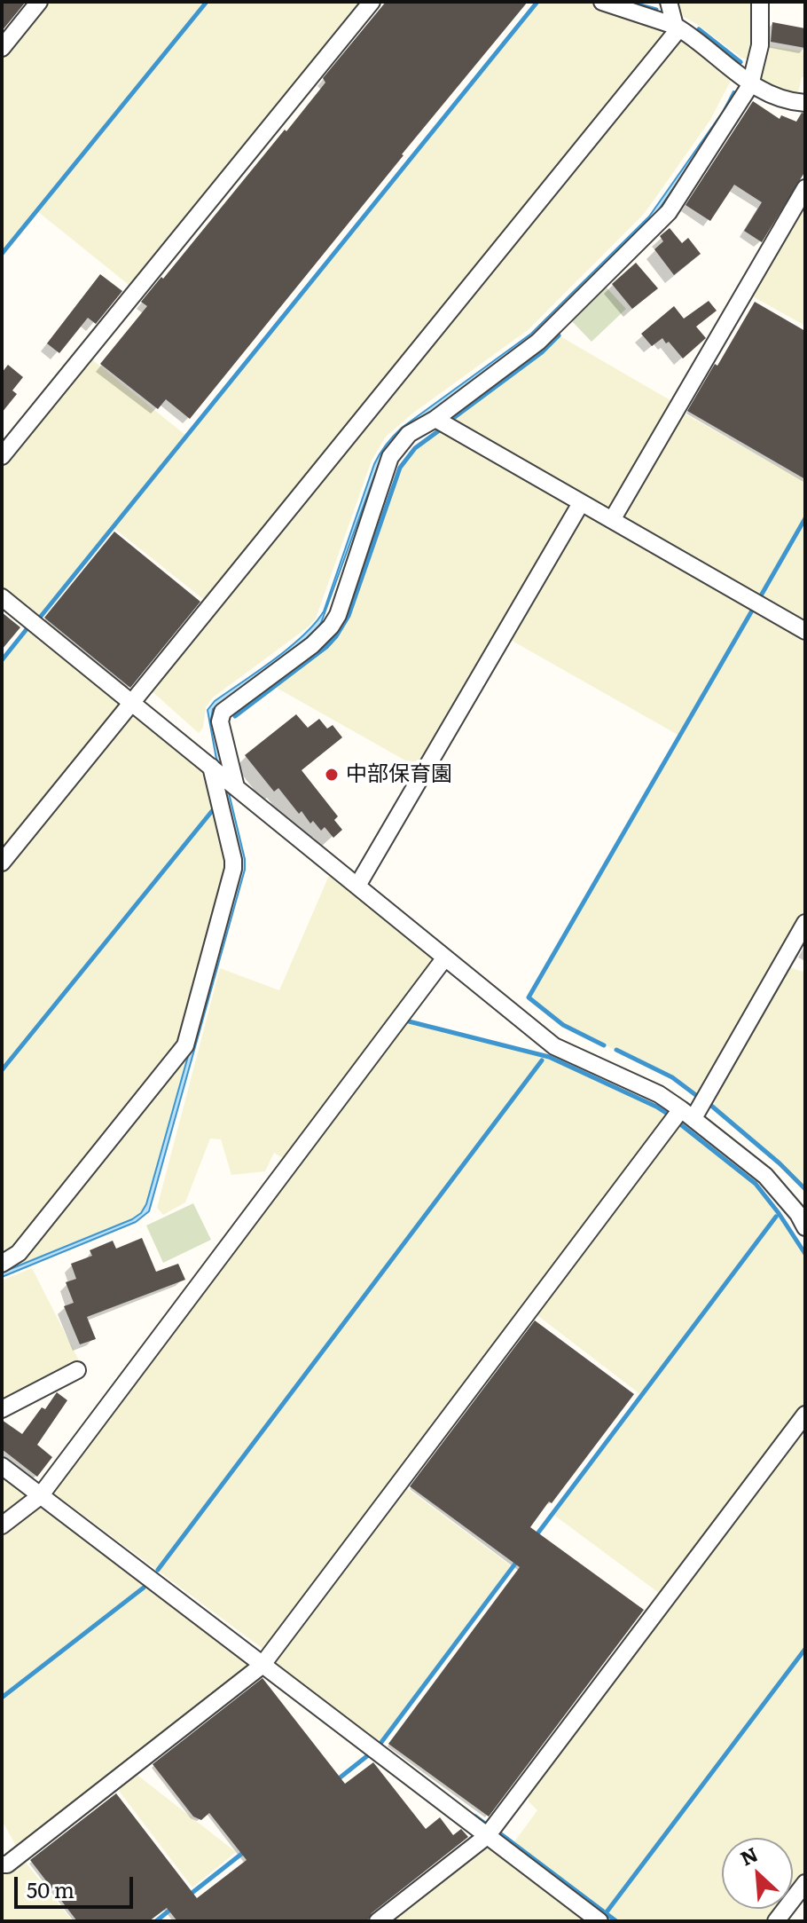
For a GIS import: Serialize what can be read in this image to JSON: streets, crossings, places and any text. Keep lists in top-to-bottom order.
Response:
{
  "places": ["中部保育園"],
  "scale_bar": "50 m",
  "north": "top left"
}
